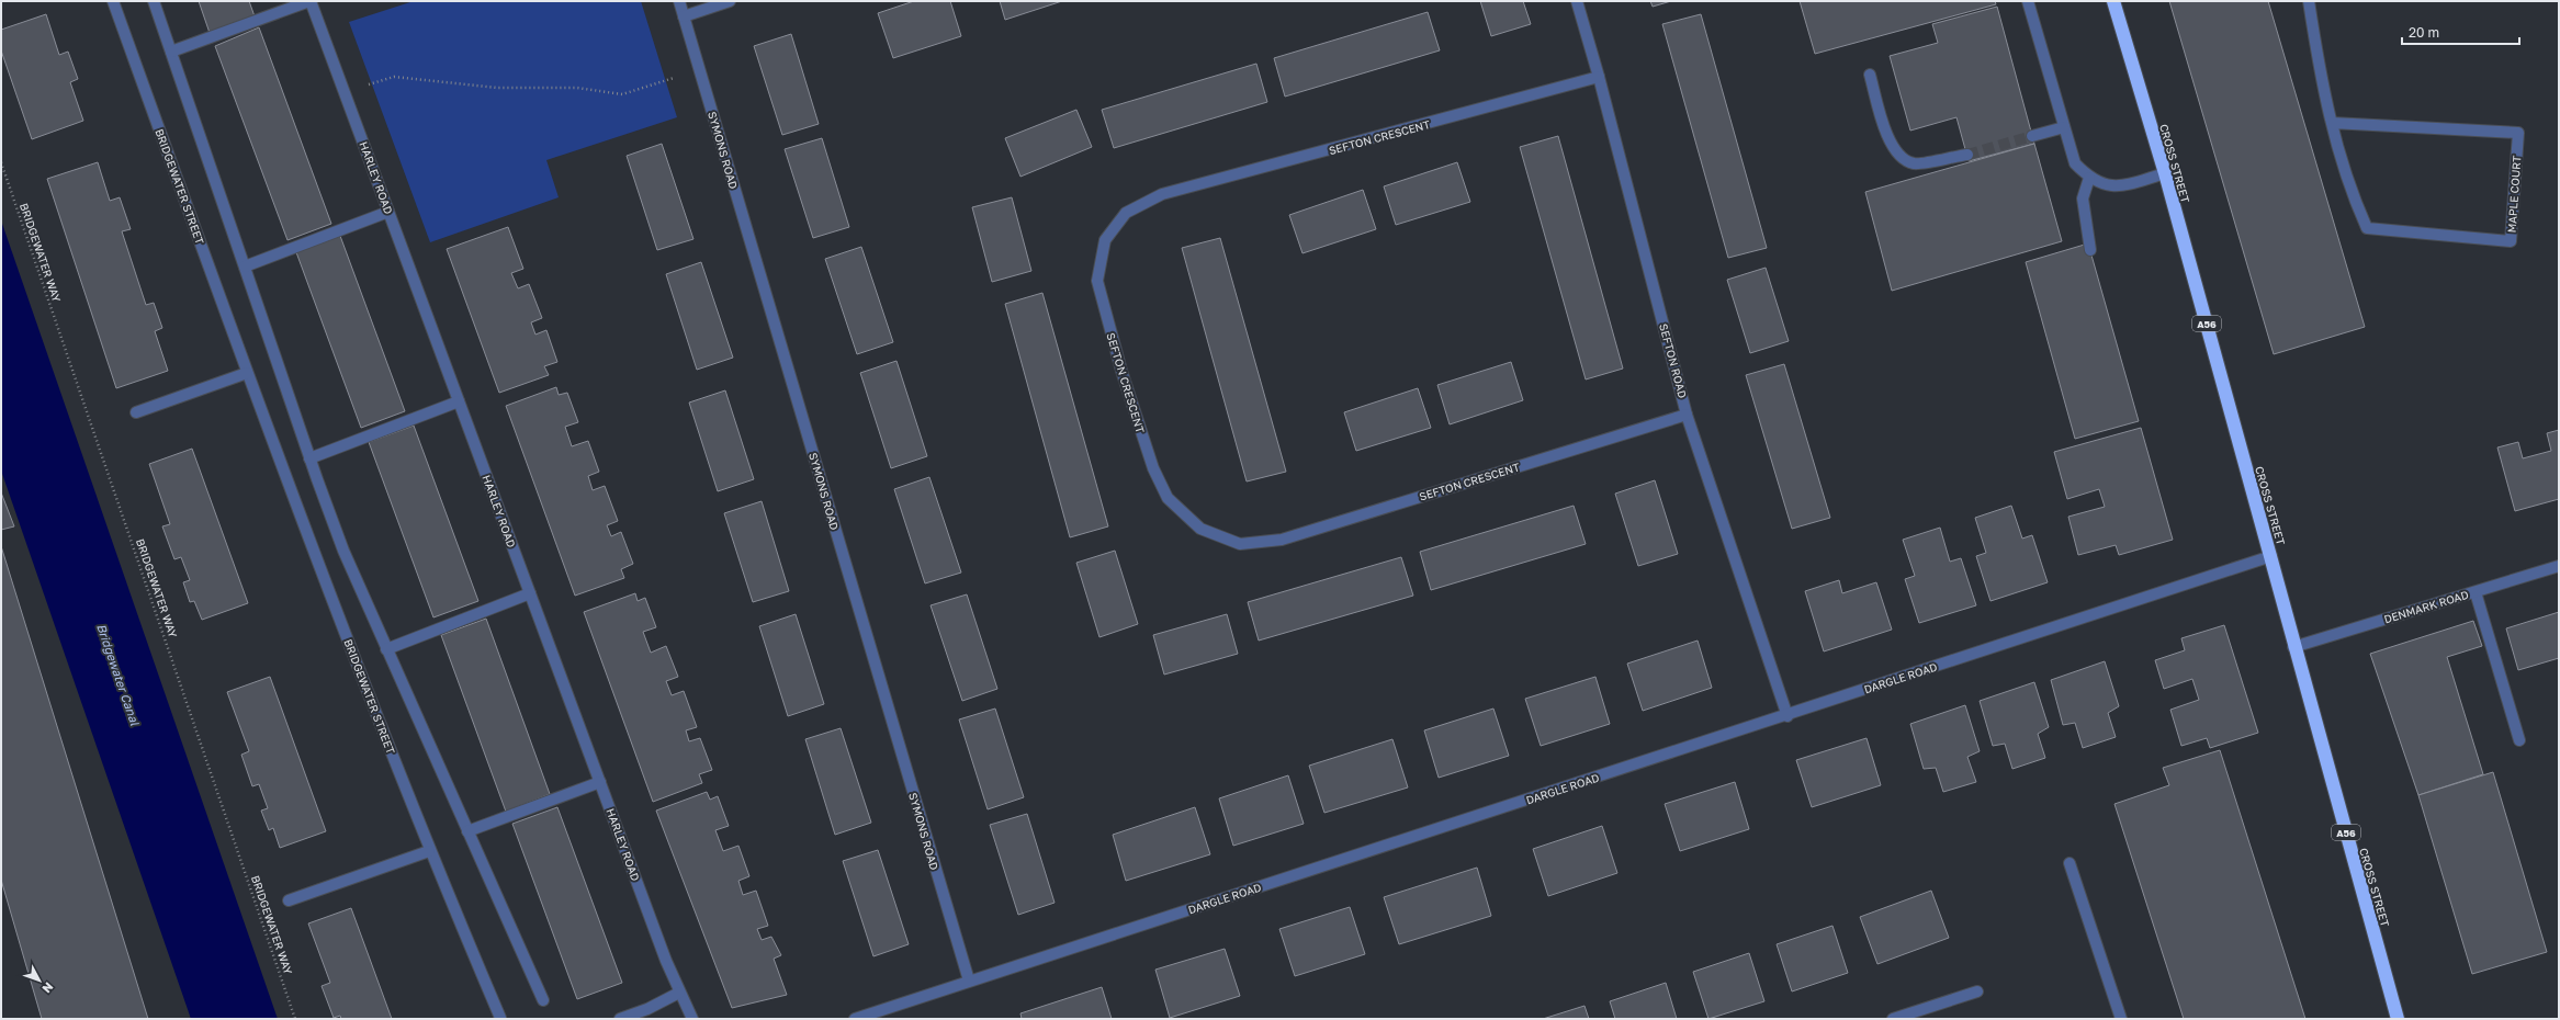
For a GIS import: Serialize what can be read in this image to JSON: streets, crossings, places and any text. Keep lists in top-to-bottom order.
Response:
{
  "streets": {
    "highway": ["CROSS STREET", "A56"],
    "street": [
      "SEFTON CRESCENT",
      "SYMONS ROAD",
      "HARLEY ROAD",
      "BRIDGEWATER STREET",
      "MAPLE COURT",
      "SEFTON ROAD",
      "DENMARK ROAD",
      "DARGLE ROAD"
    ],
    "path": ["BRIDGEWATER WAY"]
  },
  "crossings": [
    ["SEFTON CRESCENT", "SEFTON ROAD"],
    ["SYMONS ROAD", "DARGLE ROAD"],
    ["CROSS STREET", "DENMARK ROAD"],
    ["CROSS STREET", "DARGLE ROAD"],
    ["SEFTON ROAD", "DARGLE ROAD"]
  ],
  "water": ["Bridgewater Canal"],
  "scale_bar": "20 m",
  "north": "bottom right"
}
